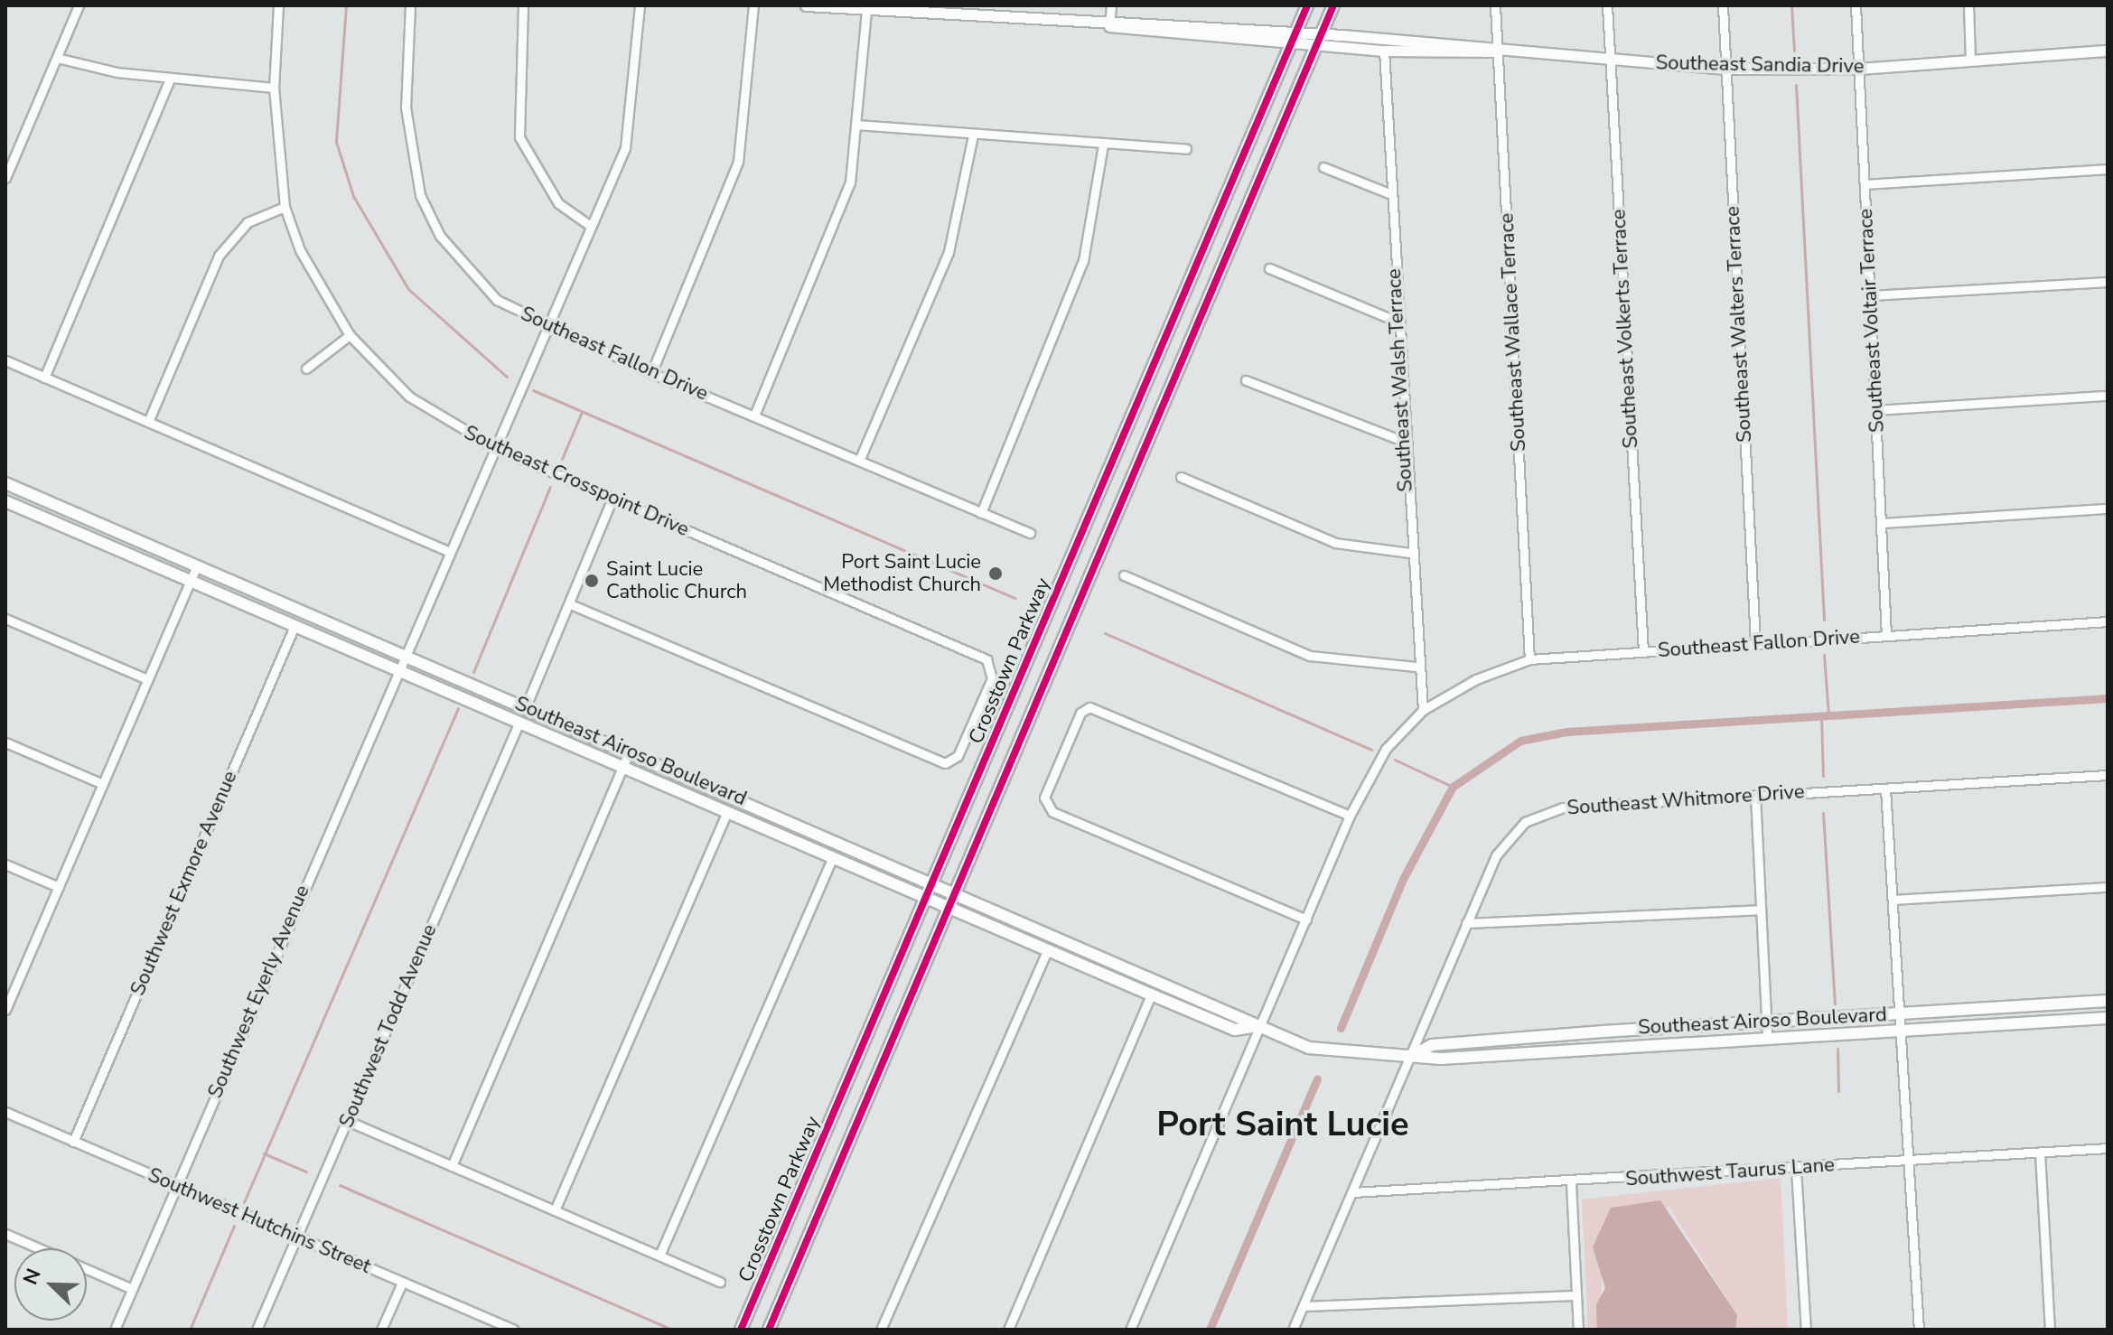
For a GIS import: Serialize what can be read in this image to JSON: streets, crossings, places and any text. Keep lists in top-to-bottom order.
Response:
{
  "streets": {
    "main road": ["Crosstown Parkway", "Southeast Airoso Boulevard"],
    "street": [
      "Southeast Sandia Drive",
      "Southeast Voltair Terrace",
      "Southeast Walters Terrace",
      "Southeast Volkerts Terrace",
      "Southeast Wallace Terrace",
      "Southeast Fallon Drive",
      "Southeast Walsh Terrace",
      "Southeast Crosspoint Drive",
      "Southeast Whitmore Drive",
      "Southwest Exmore Avenue",
      "Southwest Eyerly Avenue",
      "Southwest Todd Avenue",
      "Southwest Taurus Lane",
      "Southwest Hutchins Street"
    ]
  },
  "crossings": [
    ["Southeast Sandia Drive", "Southeast Voltair Terrace"],
    ["Southeast Sandia Drive", "Southeast Walters Terrace"],
    ["Southeast Sandia Drive", "Southeast Volkerts Terrace"],
    ["Southeast Sandia Drive", "Southeast Wallace Terrace"],
    ["Southeast Sandia Drive", "Southeast Walsh Terrace"],
    ["Southeast Sandia Drive", "Crosstown Parkway"],
    ["Southeast Voltair Terrace", "Southeast Fallon Drive"],
    ["Southeast Walters Terrace", "Southeast Fallon Drive"],
    ["Southeast Volkerts Terrace", "Southeast Fallon Drive"],
    ["Southeast Wallace Terrace", "Southeast Fallon Drive"],
    ["Southeast Fallon Drive", "Southeast Walsh Terrace"],
    ["Southeast Fallon Drive", "Southeast Airoso Boulevard"],
    ["Southeast Fallon Drive", "Southwest Eyerly Avenue"],
    ["Southeast Crosspoint Drive", "Southwest Eyerly Avenue"],
    ["Crosstown Parkway", "Southeast Airoso Boulevard"],
    ["Southeast Airoso Boulevard", "Southeast Whitmore Drive"],
    ["Southeast Airoso Boulevard", "Southwest Exmore Avenue"],
    ["Southeast Airoso Boulevard", "Southwest Eyerly Avenue"],
    ["Southeast Airoso Boulevard", "Southwest Todd Avenue"],
    ["Southeast Whitmore Drive", "Southwest Taurus Lane"],
    ["Southwest Exmore Avenue", "Southwest Hutchins Street"],
    ["Southwest Eyerly Avenue", "Southwest Hutchins Street"],
    ["Southwest Todd Avenue", "Southwest Hutchins Street"]
  ],
  "districts": ["Port Saint Lucie"],
  "places": ["Port Saint Lucie Methodist Church", "Saint Lucie Catholic Church"],
  "north": "top left"
}
